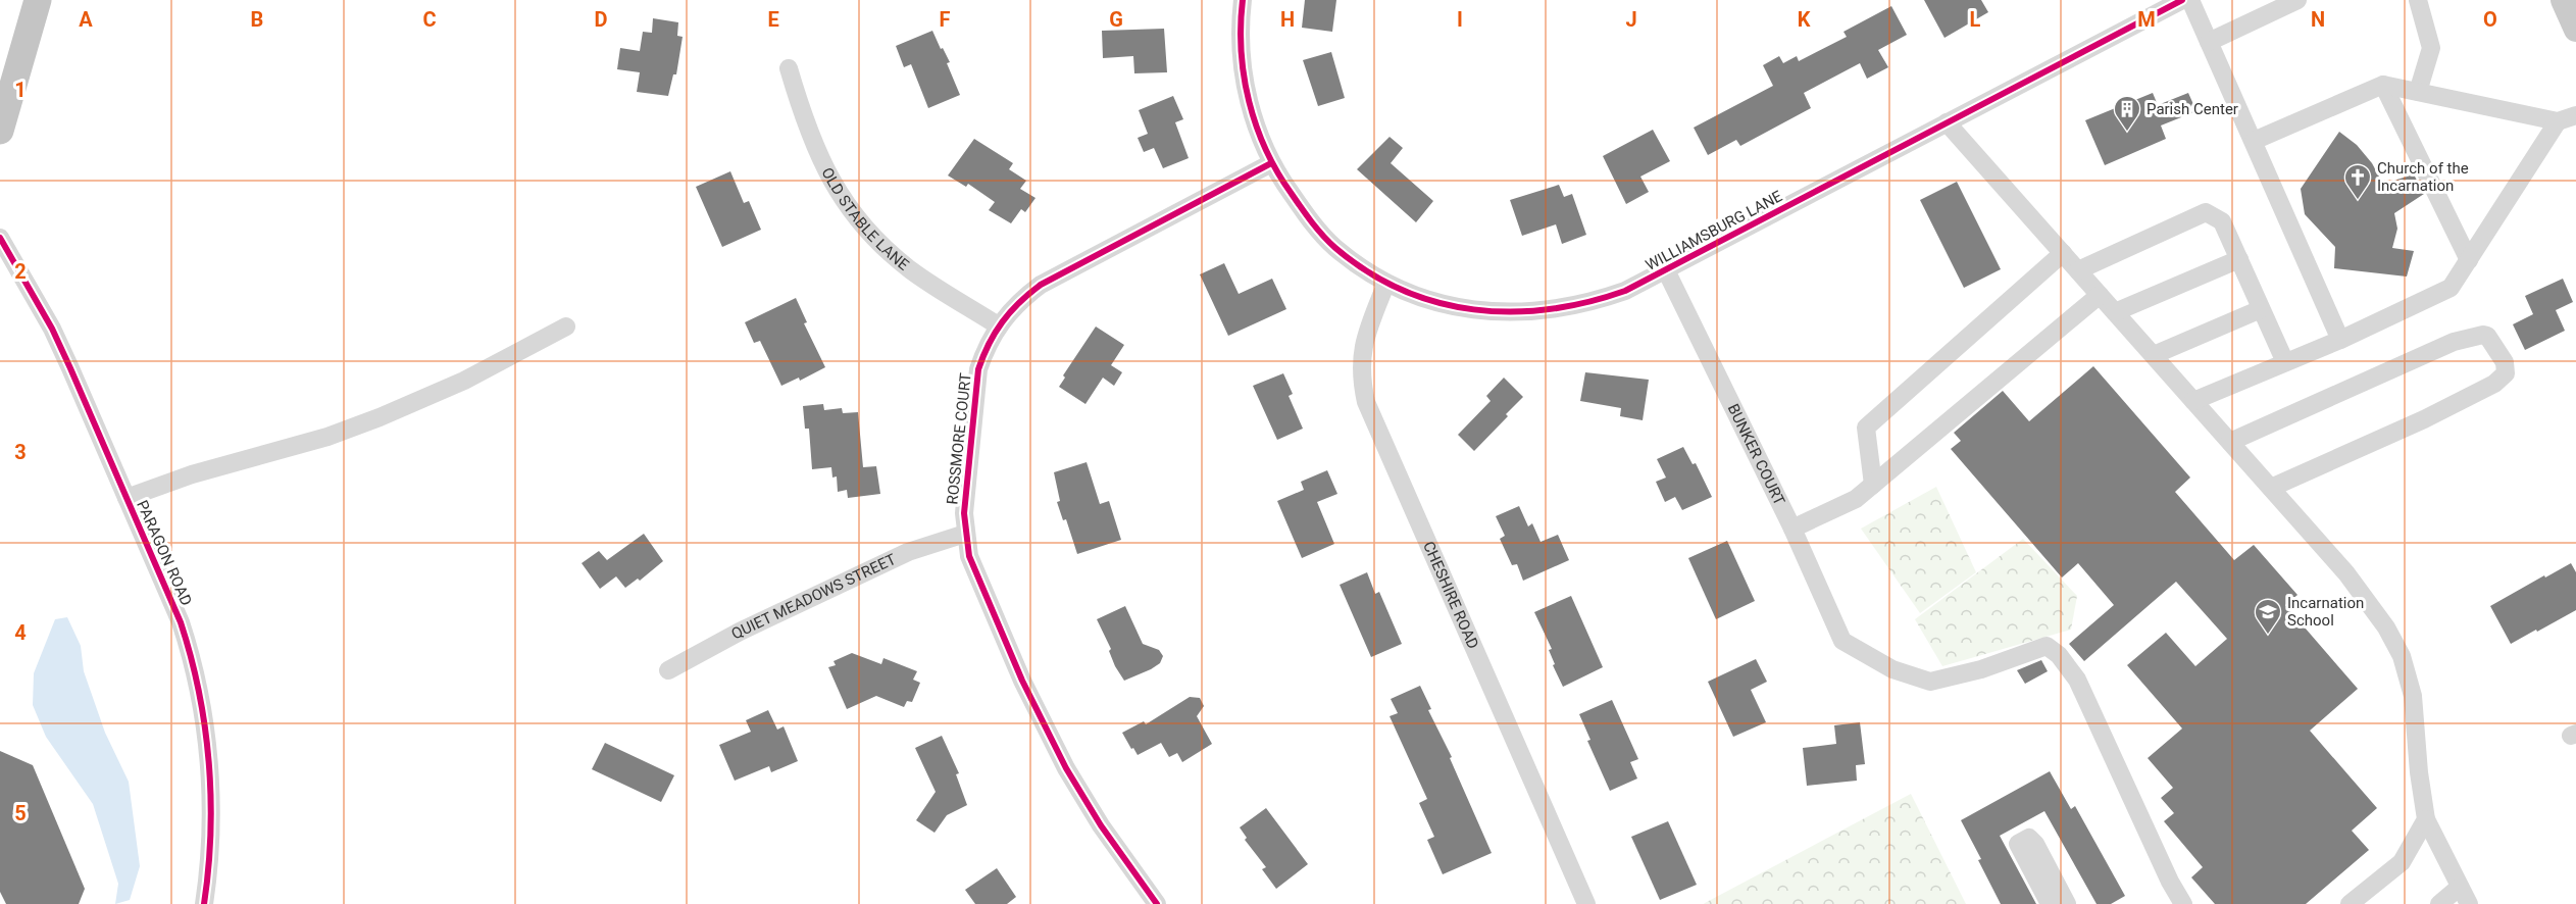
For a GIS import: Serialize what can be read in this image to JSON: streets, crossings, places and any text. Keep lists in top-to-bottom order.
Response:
{
  "streets": {
    "street": [
      "OLD STABLE LANE",
      "WILLIAMSBURG LANE",
      "ROSSMORE COURT",
      "BUNKER COURT",
      "PARAGON ROAD",
      "CHESHIRE ROAD",
      "QUIET MEADOWS STREET"
    ]
  },
  "crossings": [
    ["OLD STABLE LANE", "ROSSMORE COURT"],
    ["WILLIAMSBURG LANE", "ROSSMORE COURT"],
    ["WILLIAMSBURG LANE", "BUNKER COURT"],
    ["WILLIAMSBURG LANE", "CHESHIRE ROAD"],
    ["ROSSMORE COURT", "QUIET MEADOWS STREET"]
  ],
  "places": {
    "building": ["Parish Center"],
    "church": ["Church of the Incarnation"],
    "school or university": ["Incarnation School"]
  },
  "grid": {
    "columns": [
      "A",
      "B",
      "C",
      "D",
      "E",
      "F",
      "G",
      "H",
      "I",
      "J",
      "K",
      "L",
      "M",
      "N",
      "O"
    ],
    "rows": [
      "1",
      "2",
      "3",
      "4",
      "5"
    ]
  }
}
